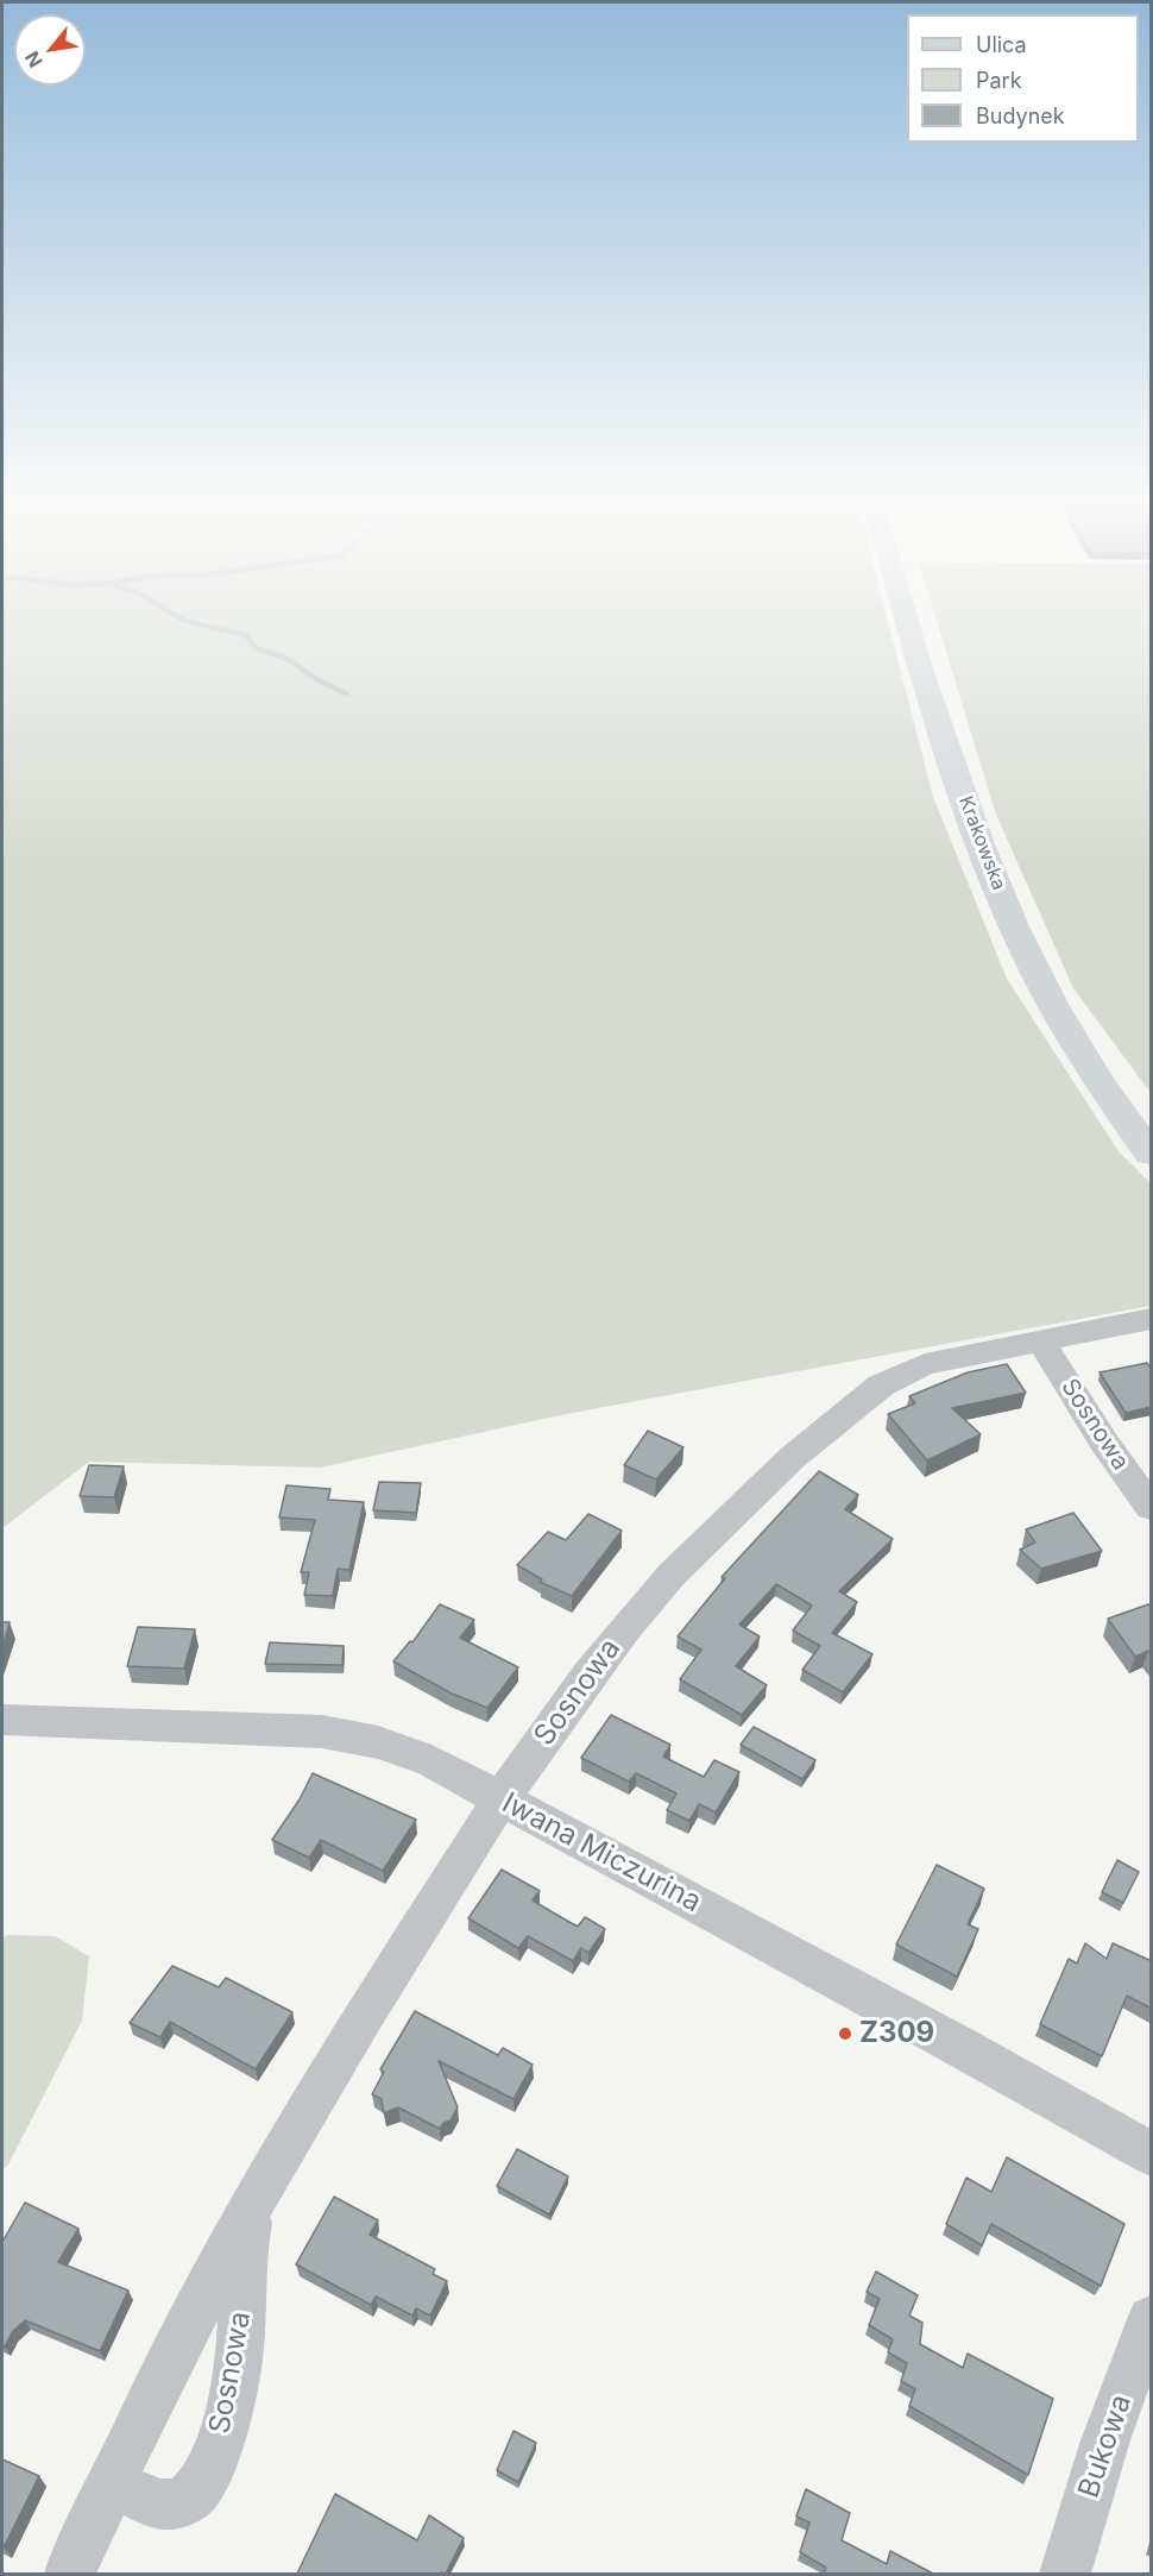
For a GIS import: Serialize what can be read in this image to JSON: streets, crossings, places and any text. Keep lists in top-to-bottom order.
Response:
{
  "streets": {
    "main road": ["Krakowska"],
    "street": ["Sosnowa", "Iwana Miczurina", "Bukowa"]
  },
  "crossings": [
    ["Sosnowa", "Iwana Miczurina"]
  ],
  "places": ["Z309"],
  "legend": ["Ulica", "Park", "Budynek"],
  "north": "bottom left"
}
